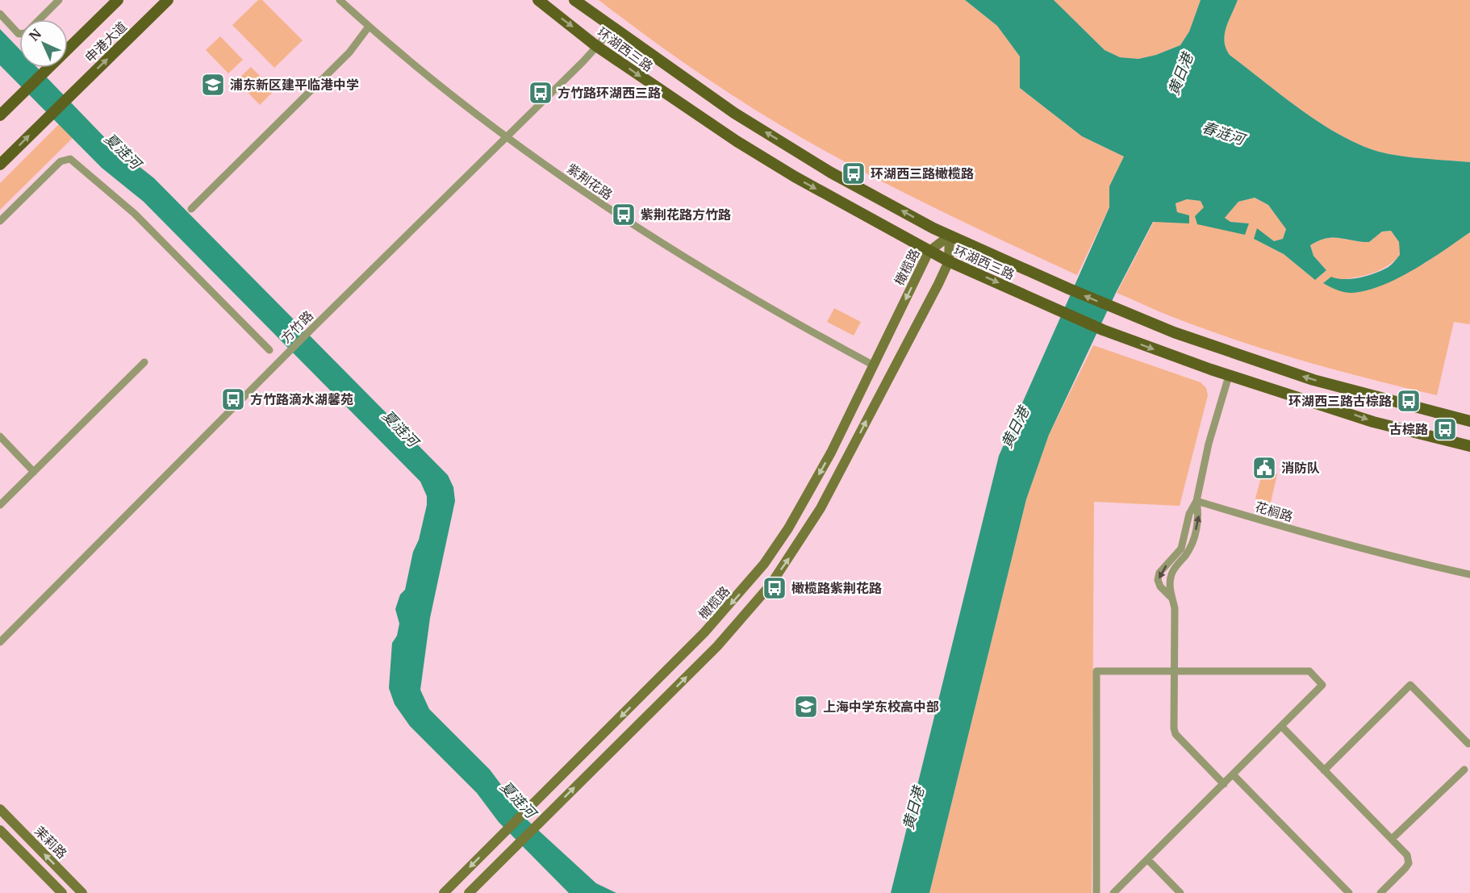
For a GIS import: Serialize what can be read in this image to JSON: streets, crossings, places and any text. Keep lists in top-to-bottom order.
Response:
{
  "streets": {
    "main road": [
      "申港大道",
      "环湖西三路",
      "橄榄路",
      "茉莉路"
    ],
    "street": ["紫荆花路", "方竹路", "花榈路"]
  },
  "crossings": [
    ["环湖西三路", "橄榄路"],
    ["环湖西三路", "方竹路"],
    ["紫荆花路", "橄榄路"],
    ["紫荆花路", "方竹路"]
  ],
  "water": ["黄日港", "春涟河", "夏涟河"],
  "places": {
    "school or university": ["浦东新区建平临港中学", "上海中学东校高中部"],
    "bus stop": [
      "方竹路环湖西三路",
      "环湖西三路橄榄路",
      "紫荆花路方竹路",
      "方竹路滴水湖馨苑",
      "环湖西三路古棕路",
      "古棕路",
      "橄榄路紫荆花路"
    ],
    "public building": ["消防队"]
  },
  "north": "top left"
}
